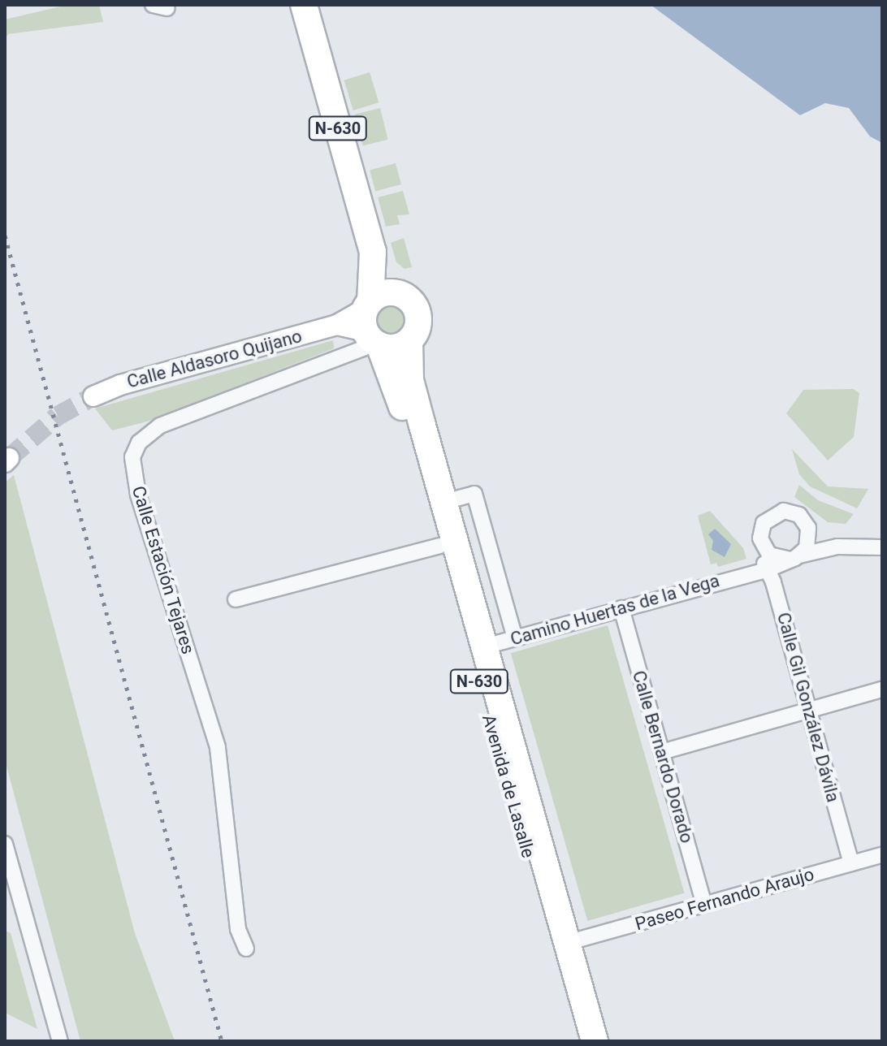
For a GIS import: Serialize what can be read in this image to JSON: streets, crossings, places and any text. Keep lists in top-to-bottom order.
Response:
{
  "streets": {
    "highway": ["N-630", "Avenida de Lasalle"],
    "main road": ["Calle Aldasoro Quijano"],
    "street": [
      "Calle Estación Tejares",
      "Camino Huertas de la Vega",
      "Calle Gil González Dávila",
      "Calle Bernardo Dorado",
      "Paseo Fernando Araujo"
    ]
  },
  "crossings": [
    ["N-630", "Calle Aldasoro Quijano"],
    ["N-630", "Calle Estación Tejares"],
    ["N-630", "Avenida de Lasalle"],
    ["Calle Aldasoro Quijano", "Calle Estación Tejares"],
    ["Calle Aldasoro Quijano", "Avenida de Lasalle"],
    ["Calle Estación Tejares", "Avenida de Lasalle"],
    ["Camino Huertas de la Vega", "Calle Gil González Dávila"],
    ["Camino Huertas de la Vega", "Calle Bernardo Dorado"],
    ["Camino Huertas de la Vega", "Avenida de Lasalle"],
    ["Calle Gil González Dávila", "Paseo Fernando Araujo"],
    ["Calle Bernardo Dorado", "Paseo Fernando Araujo"],
    ["Avenida de Lasalle", "Paseo Fernando Araujo"]
  ]
}
